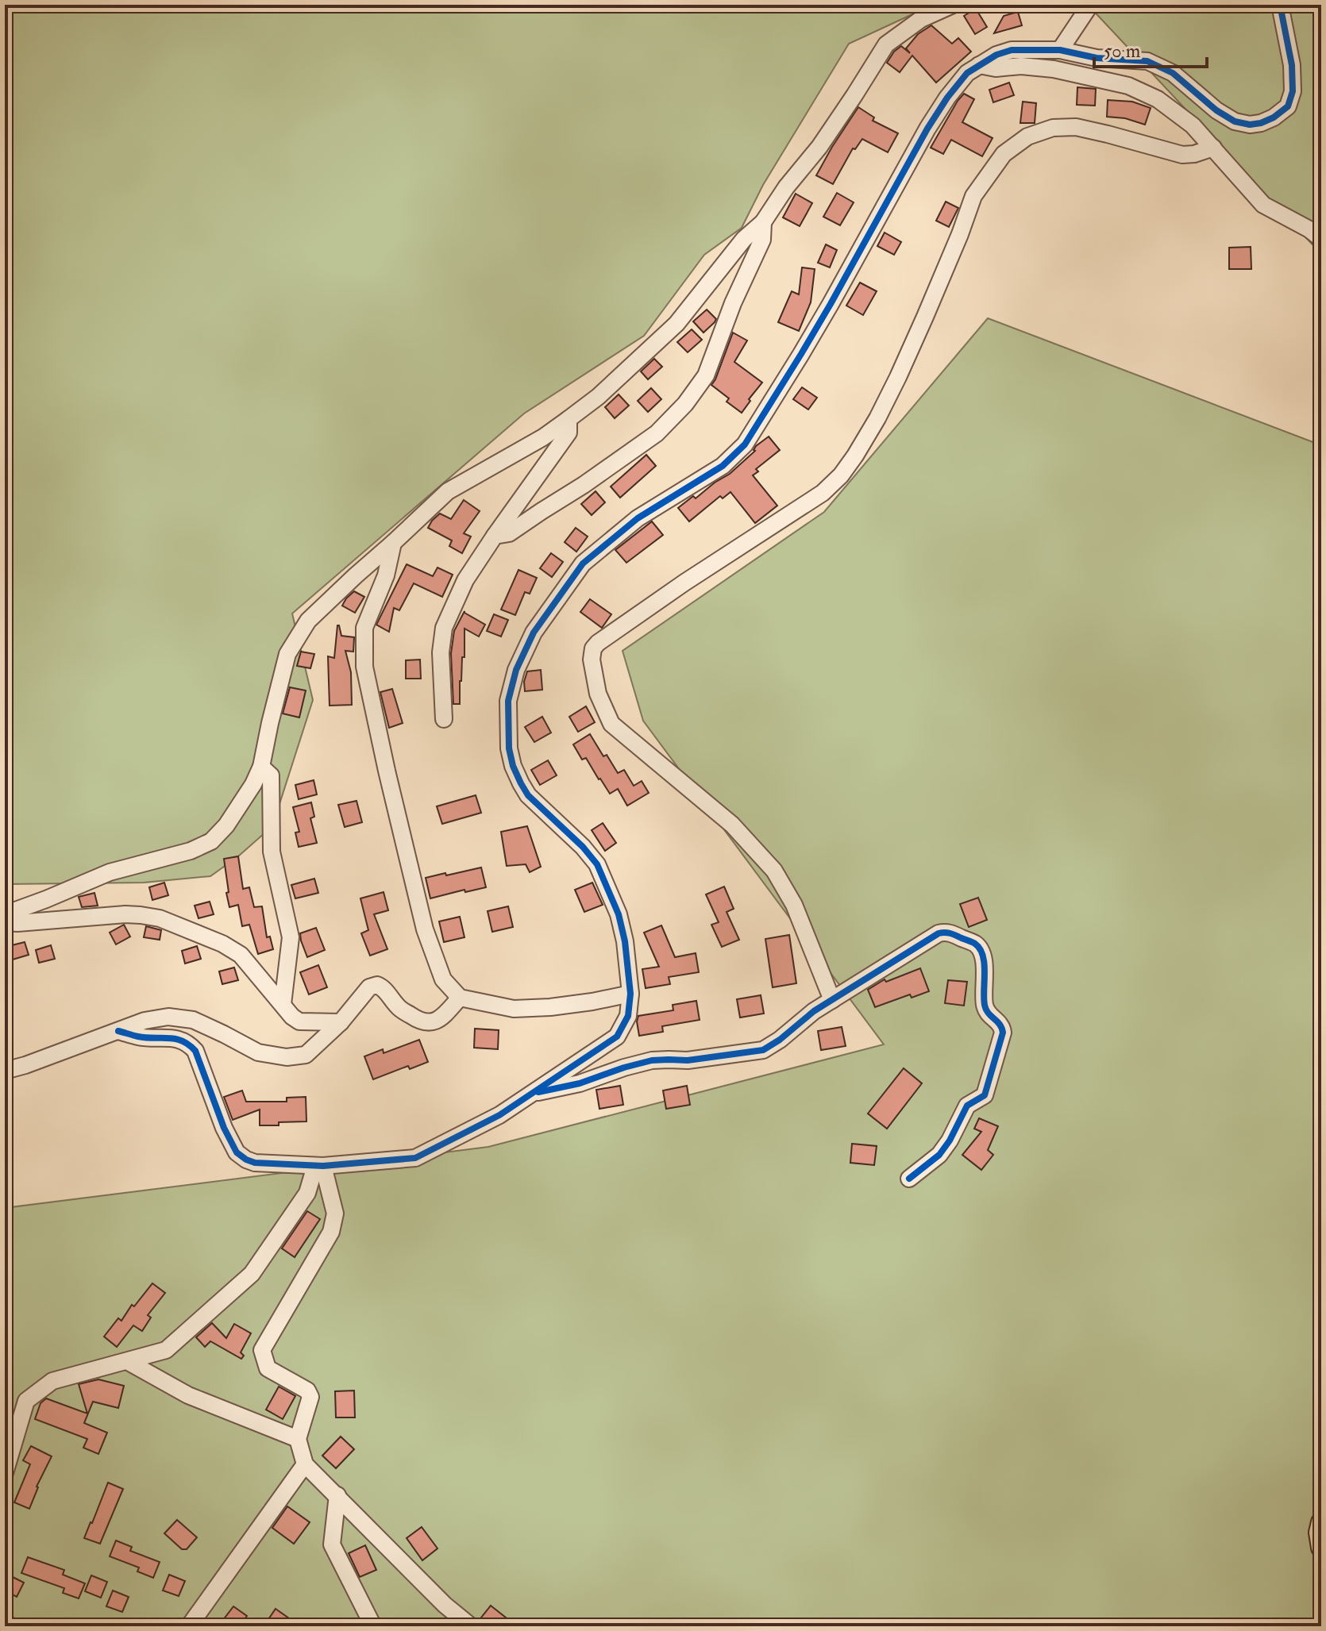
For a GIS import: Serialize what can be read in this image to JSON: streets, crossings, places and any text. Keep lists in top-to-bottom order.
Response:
{
  "scale_bar": "50 m"
}
